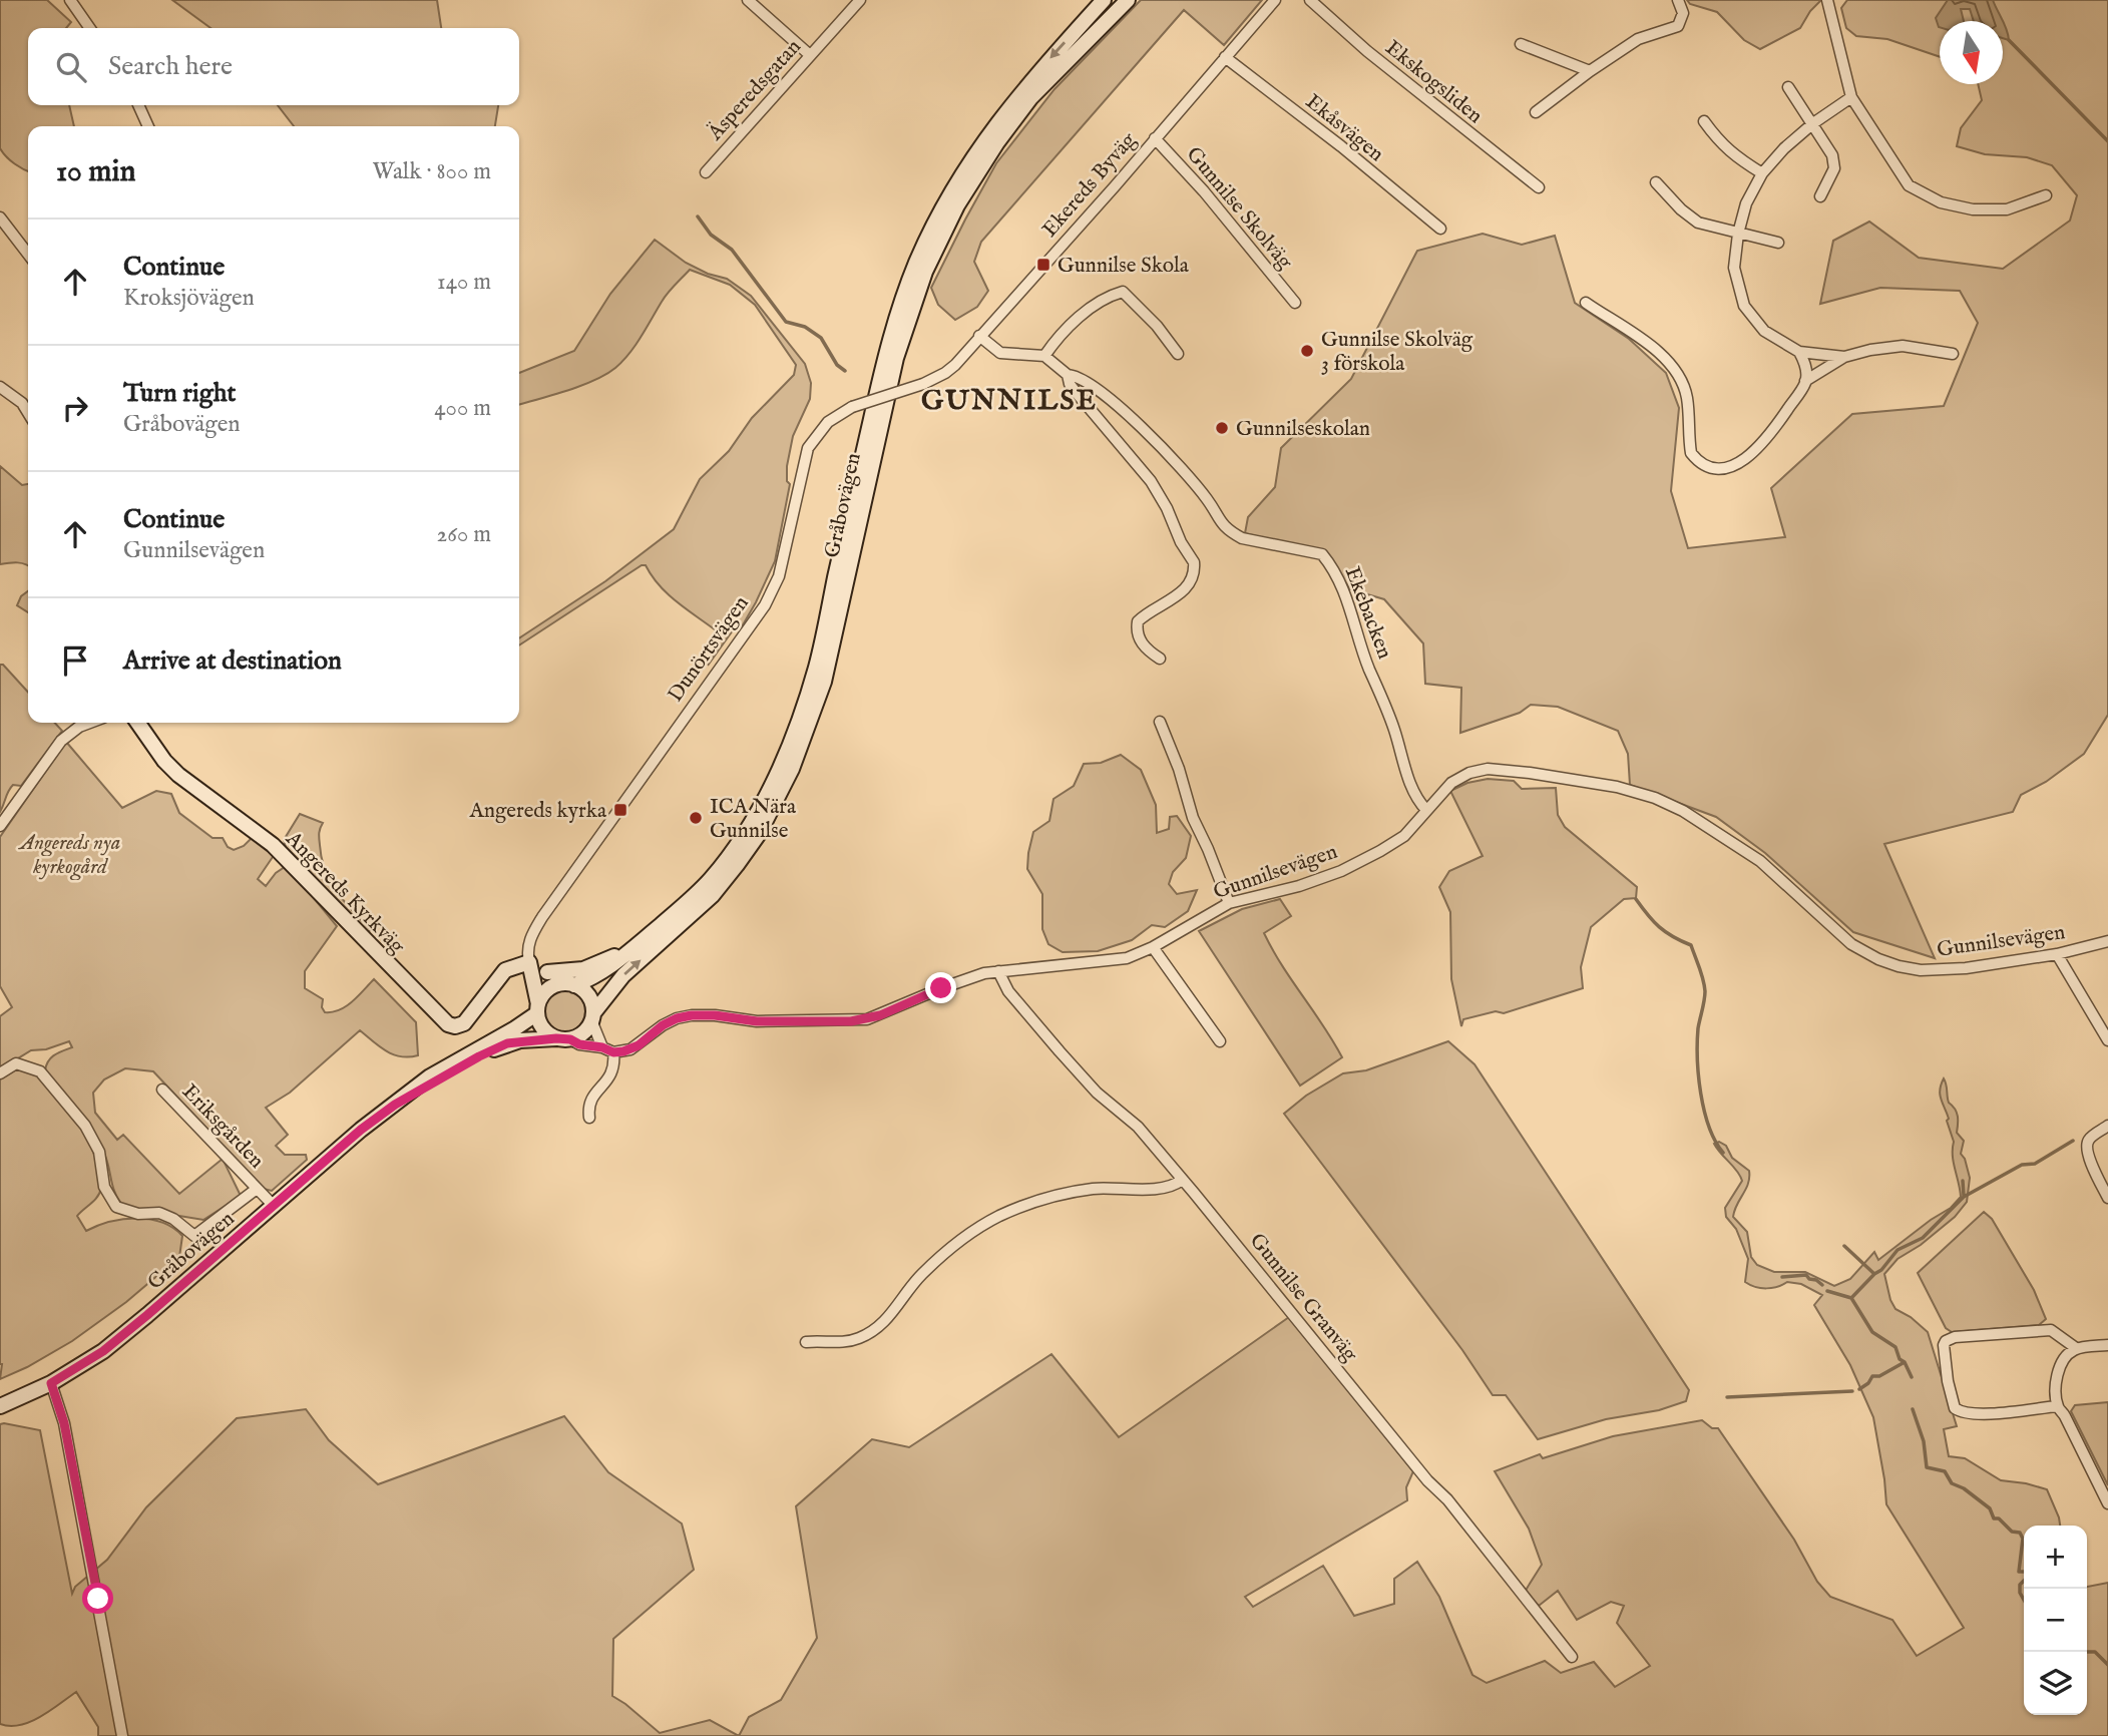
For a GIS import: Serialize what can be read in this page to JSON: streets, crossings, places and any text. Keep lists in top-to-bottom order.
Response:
{
  "streets": {
    "main road": ["Gråbovägen", "Dunörtsvägen", "Angereds Kyrkväg"],
    "street": [
      "Ekskogsliden",
      "Äsperedsgatan",
      "Ekåsvägen",
      "Ekereds Byväg",
      "Gunnilse Skolväg",
      "Ekebacken",
      "Gunnilsevägen",
      "Eriksgården",
      "Gunnilse Granväg"
    ]
  },
  "crossings": [
    ["Ekåsvägen", "Ekereds Byväg"],
    ["Ekereds Byväg", "Gunnilse Skolväg"],
    ["Ekereds Byväg", "Dunörtsvägen"],
    ["Gråbovägen", "Dunörtsvägen"],
    ["Gråbovägen", "Eriksgården"],
    ["Ekebacken", "Gunnilsevägen"],
    ["Dunörtsvägen", "Angereds Kyrkväg"],
    ["Gunnilsevägen", "Gunnilse Granväg"]
  ],
  "districts": ["GUNNILSE"],
  "parks": ["Angereds nya kyrkogård"],
  "places": {
    "transit": ["Gunnilse Skola", "Angereds kyrka"],
    "other": ["Gunnilse Skolväg 3 förskola", "Gunnilseskolan", "ICA Nära Gunnilse"]
  },
  "north": "bottom",
  "page": {
    "search": "Search here",
    "heading": ["10 min", "Walk · 800 m"],
    "list": [
      ["Continue", "Kroksjövägen", "140 m"],
      ["Turn right", "Gråbovägen", "400 m"],
      ["Continue", "Gunnilsevägen", "260 m"],
      "Arrive at destination"
    ],
    "map_buttons": ["+", "−"]
  }
}
